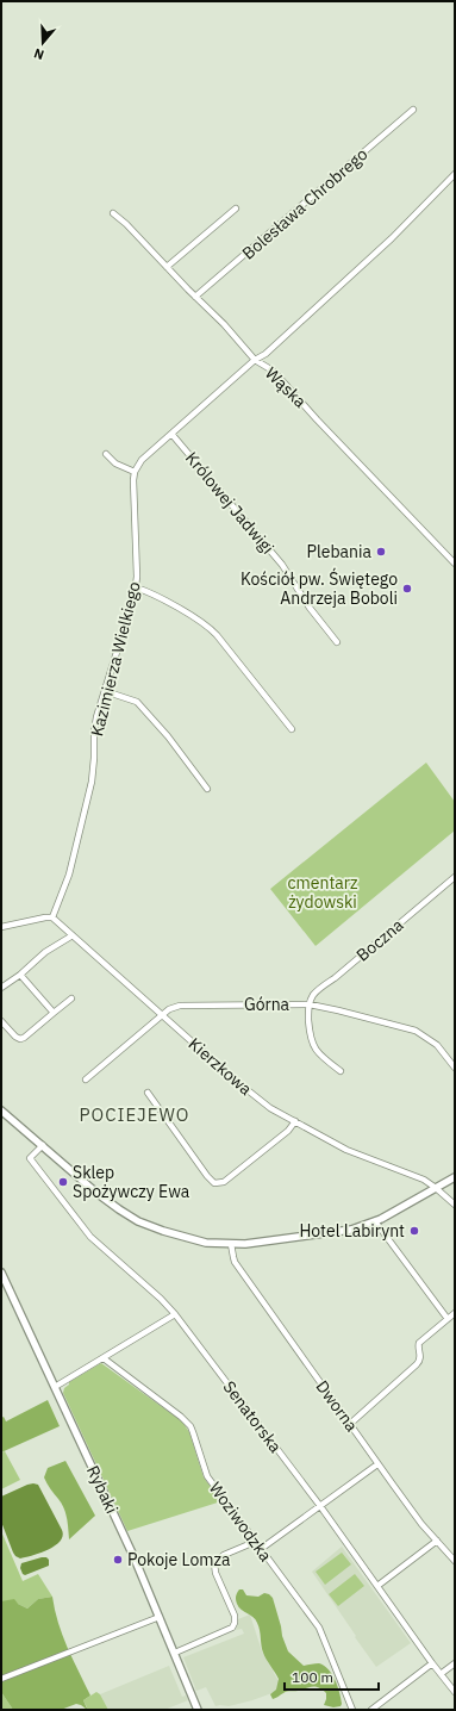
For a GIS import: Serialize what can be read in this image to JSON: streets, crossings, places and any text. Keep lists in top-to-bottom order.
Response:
{
  "streets": {
    "street": [
      "Bolesława Chrobrego",
      "Wąska",
      "Królowej Jadwigi",
      "Kazimierza Wielkiego",
      "Boczna",
      "Górna",
      "Kierzkowa",
      "Dworna",
      "Senatorska",
      "Rybaki",
      "Woziwodzka"
    ]
  },
  "crossings": [
    ["Bolesława Chrobrego", "Wąska"],
    ["Kazimierza Wielkiego", "Kierzkowa"],
    ["Boczna", "Górna"],
    ["Górna", "Kierzkowa"]
  ],
  "districts": ["POCIEJEWO"],
  "parks": ["cmentarz żydowski"],
  "places": [
    "Plebania",
    "Kościół pw. Świętego Andrzeja Boboli",
    "Sklep Spożywczy Ewa",
    "Hotel Labirynt",
    "Pokoje Lomza"
  ],
  "scale_bar": "100 m",
  "north": "bottom"
}
